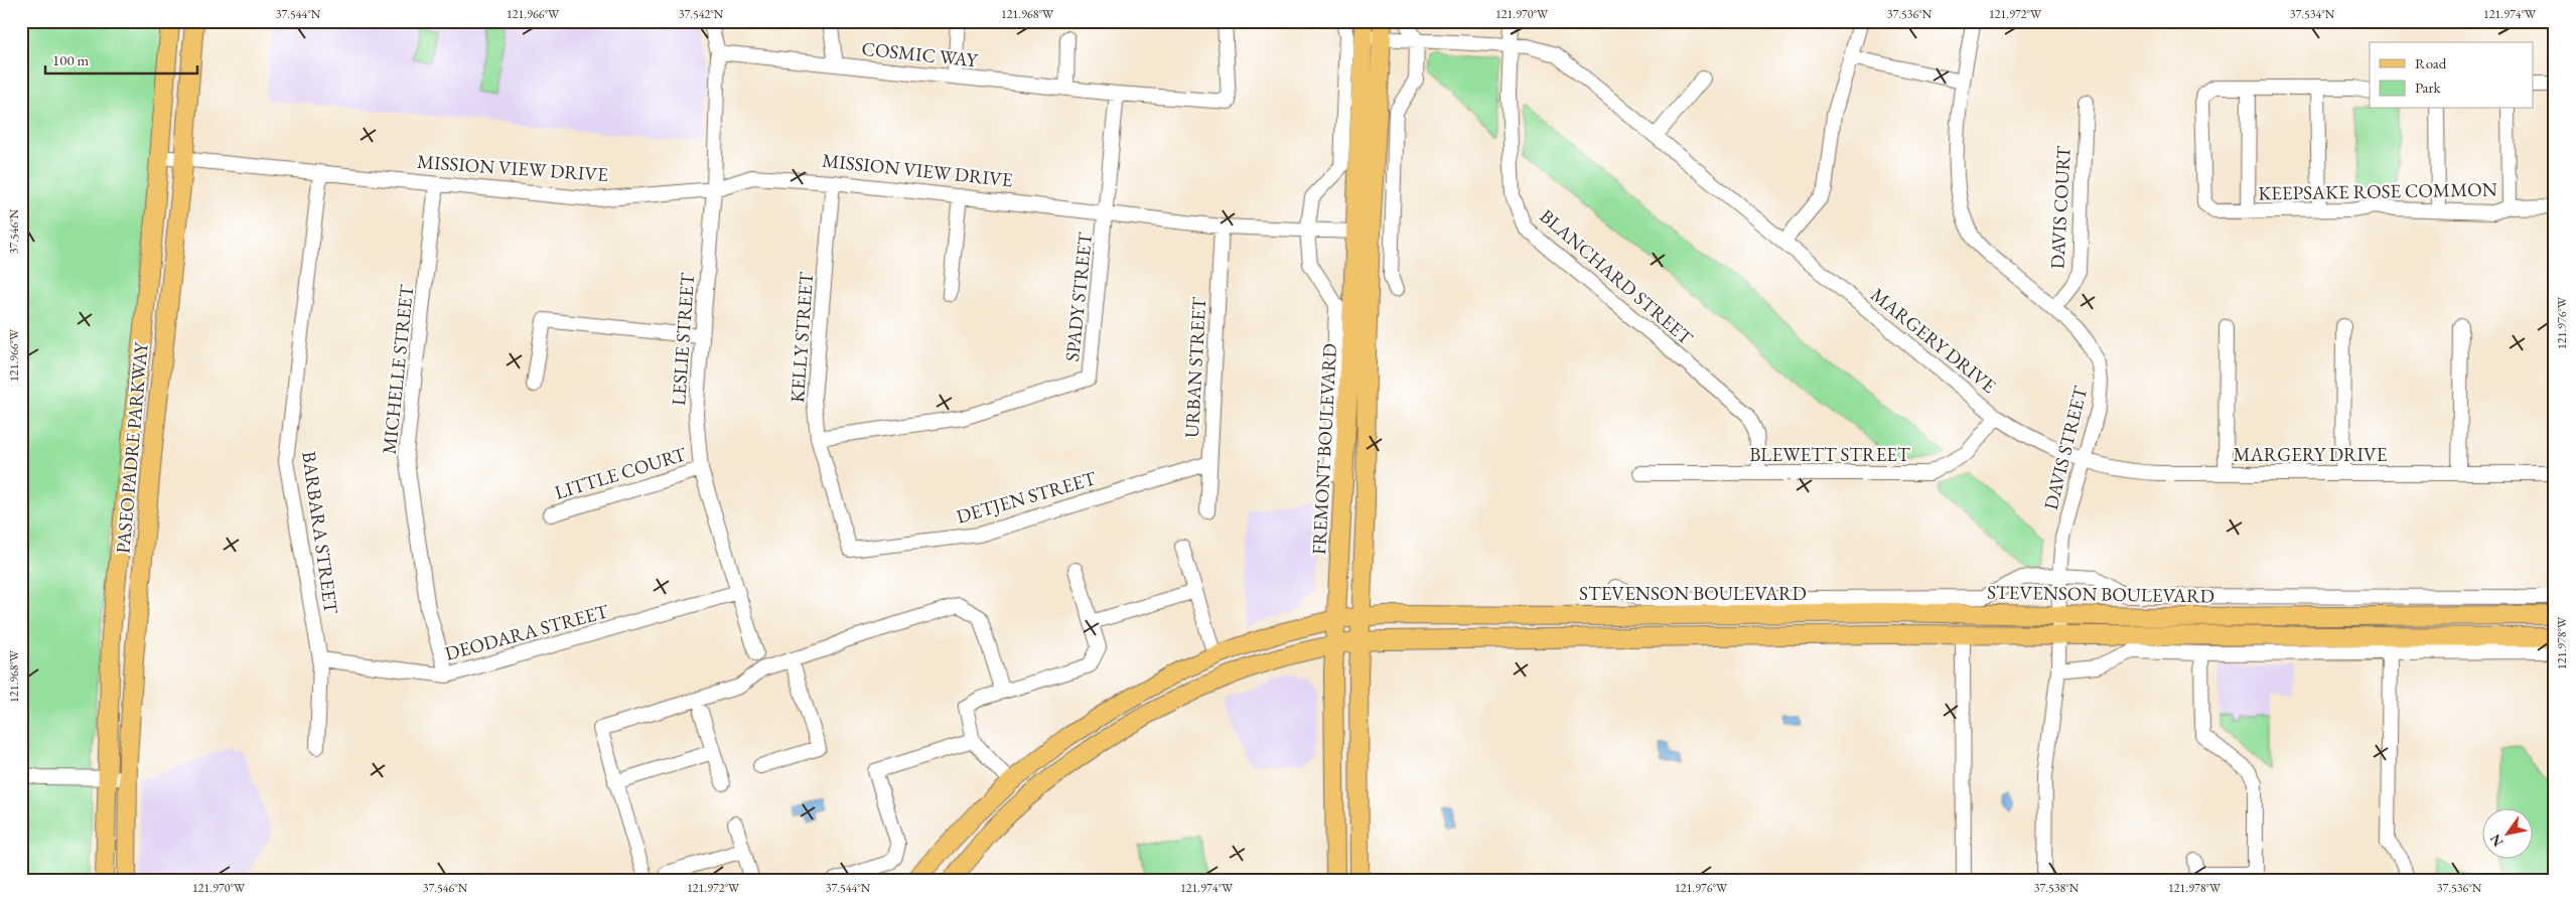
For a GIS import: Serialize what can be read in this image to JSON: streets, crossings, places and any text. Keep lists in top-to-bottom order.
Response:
{
  "streets": {
    "main road": ["PASEO PADRE PARKWAY", "FREMONT BOULEVARD", "STEVENSON BOULEVARD"],
    "street": [
      "COSMIC WAY",
      "MISSION VIEW DRIVE",
      "KEEPSAKE ROSE COMMON",
      "DAVIS COURT",
      "BLANCHARD STREET",
      "SPADY STREET",
      "KELLY STREET",
      "LESLIE STREET",
      "MARGERY DRIVE",
      "URBAN STREET",
      "MICHELLE STREET",
      "DAVIS STREET",
      "BLEWETT STREET",
      "LITTLE COURT",
      "DETJEN STREET",
      "BARBARA STREET",
      "DEODARA STREET"
    ]
  },
  "crossings": [
    ["COSMIC WAY", "SPADY STREET"],
    ["COSMIC WAY", "LESLIE STREET"],
    ["MISSION VIEW DRIVE", "SPADY STREET"],
    ["MISSION VIEW DRIVE", "KELLY STREET"],
    ["MISSION VIEW DRIVE", "LESLIE STREET"],
    ["MISSION VIEW DRIVE", "URBAN STREET"],
    ["MISSION VIEW DRIVE", "MICHELLE STREET"],
    ["MISSION VIEW DRIVE", "PASEO PADRE PARKWAY"],
    ["MISSION VIEW DRIVE", "FREMONT BOULEVARD"],
    ["MISSION VIEW DRIVE", "BARBARA STREET"],
    ["DAVIS COURT", "DAVIS STREET"],
    ["BLANCHARD STREET", "MARGERY DRIVE"],
    ["BLANCHARD STREET", "BLEWETT STREET"],
    ["SPADY STREET", "KELLY STREET"],
    ["KELLY STREET", "DETJEN STREET"],
    ["LESLIE STREET", "LITTLE COURT"],
    ["LESLIE STREET", "DEODARA STREET"],
    ["MARGERY DRIVE", "DAVIS STREET"],
    ["MARGERY DRIVE", "FREMONT BOULEVARD"],
    ["MARGERY DRIVE", "BLEWETT STREET"],
    ["URBAN STREET", "DETJEN STREET"],
    ["MICHELLE STREET", "DEODARA STREET"],
    ["DAVIS STREET", "STEVENSON BOULEVARD"],
    ["FREMONT BOULEVARD", "STEVENSON BOULEVARD"],
    ["BARBARA STREET", "DEODARA STREET"]
  ],
  "legend": ["Road", "Park"],
  "scale_bar": "100 m",
  "north": "bottom left",
  "coordinates": [
    "37.544°N",
    "121.966°W",
    "37.542°N",
    "121.968°W",
    "121.970°W",
    "37.536°N",
    "121.972°W",
    "37.534°N",
    "121.974°W",
    "37.546°N",
    "121.976°W",
    "121.978°W",
    "37.538°N"
  ]
}
